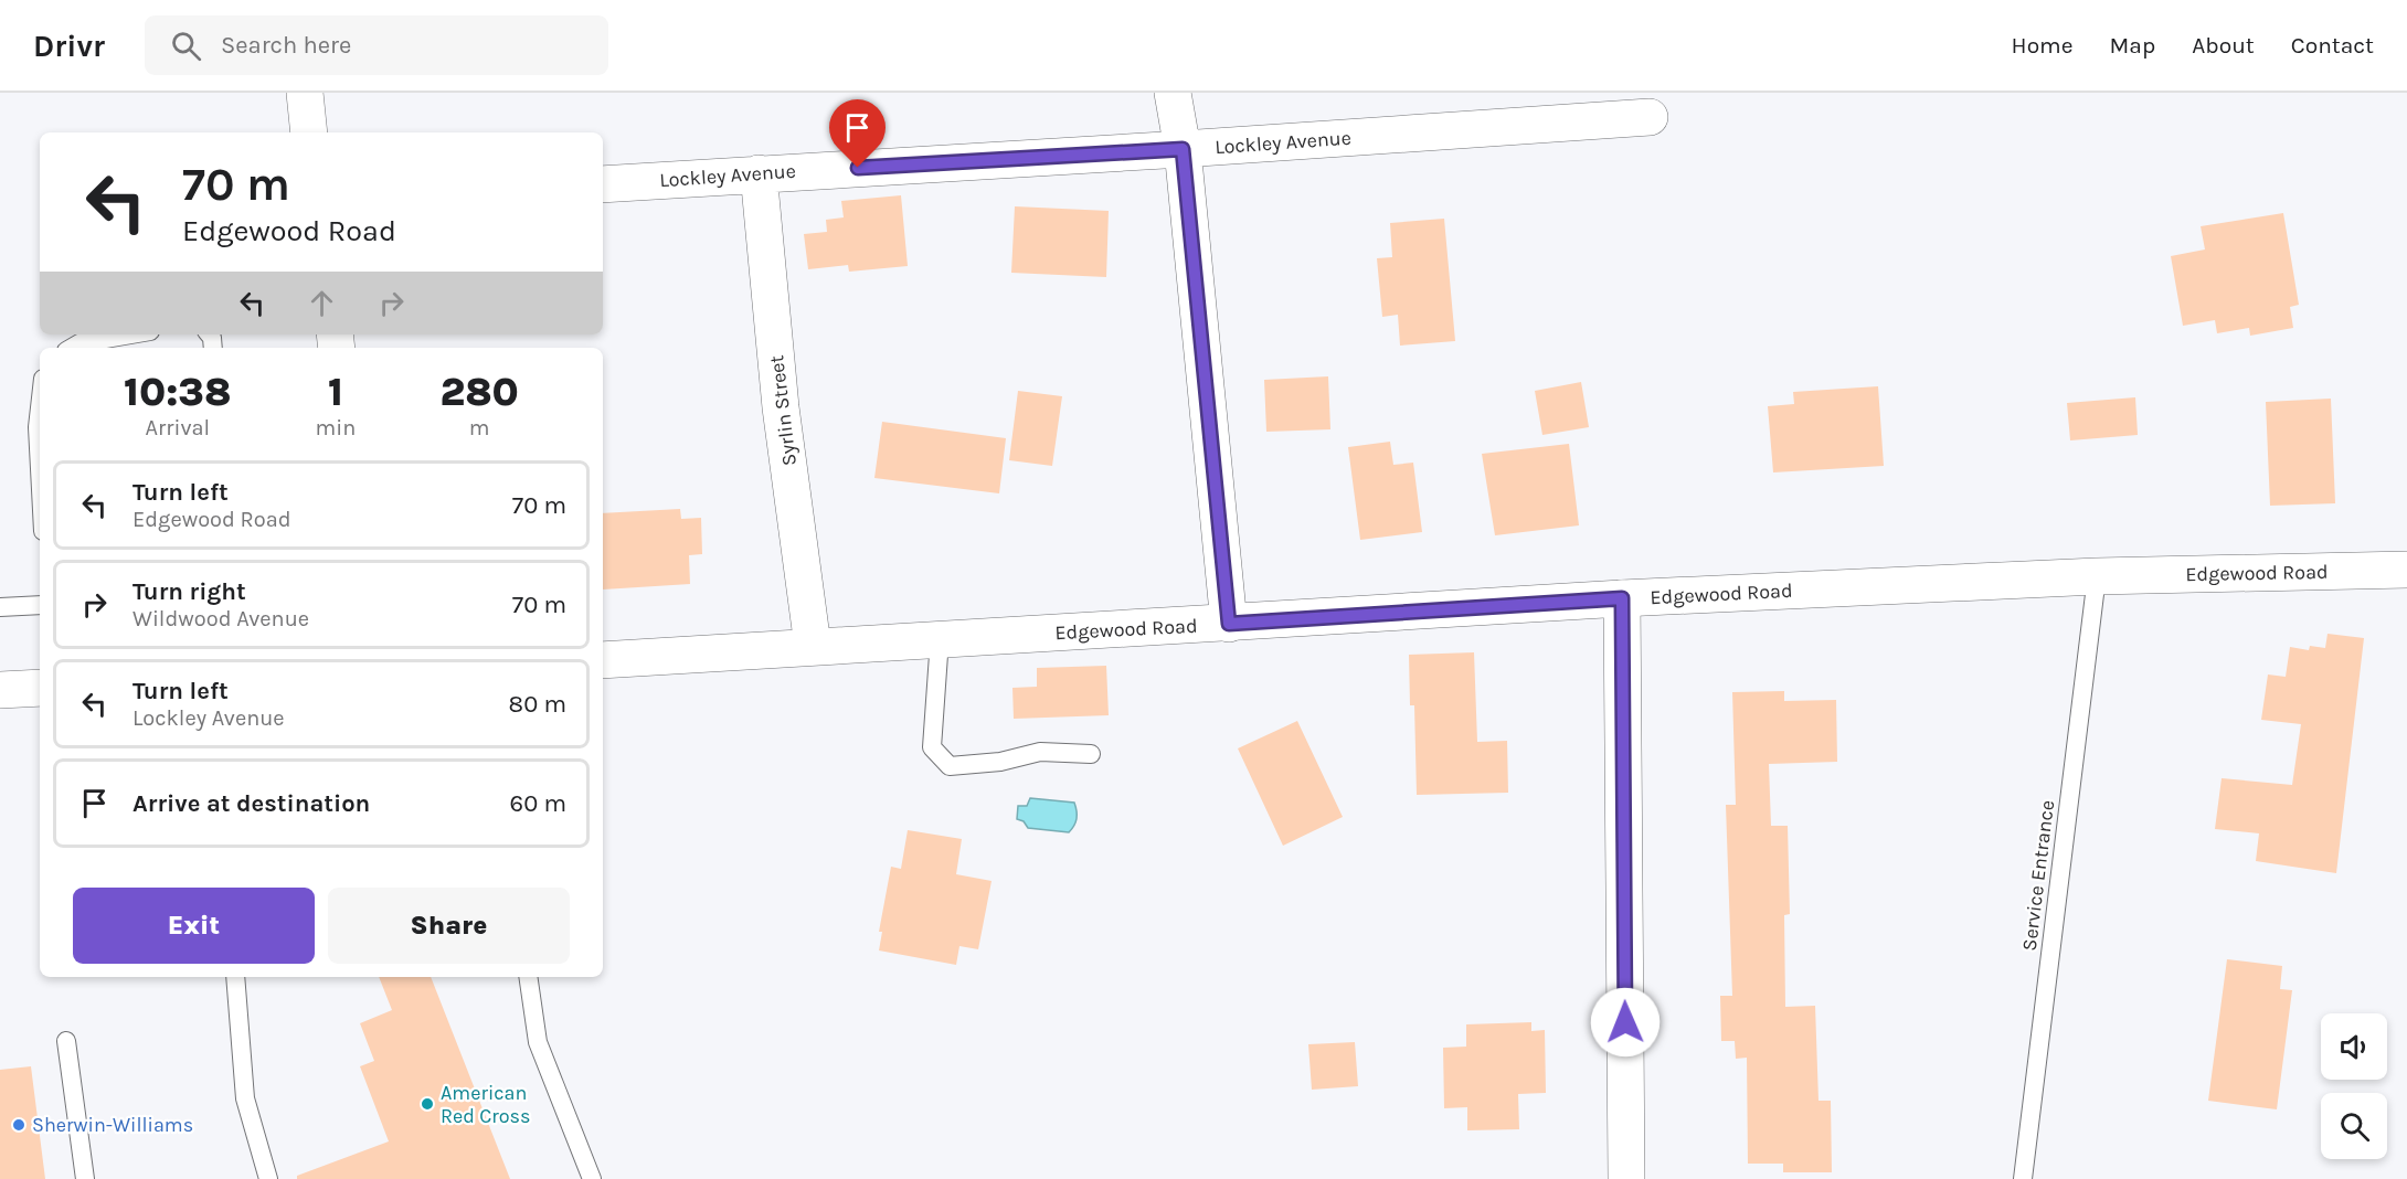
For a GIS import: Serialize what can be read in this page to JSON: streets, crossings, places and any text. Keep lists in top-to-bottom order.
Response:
{
  "streets": {
    "street": ["Lockley Avenue", "Syrlin Street", "Edgewood Road"],
    "lane": ["Service Entrance"]
  },
  "crossings": [
    ["Lockley Avenue", "Syrlin Street"],
    ["Syrlin Street", "Edgewood Road"],
    ["Edgewood Road", "Service Entrance"]
  ],
  "places": ["American Red Cross", "Sherwin-Williams"],
  "page": {
    "header": "Drivr",
    "search": "Search here",
    "nav": [
      "Home",
      "Map",
      "About",
      "Contact"
    ],
    "turn": ["70 m", "Edgewood Road"],
    "eta": [
      "10:38",
      "Arrival",
      "1",
      "min",
      "280",
      "m"
    ],
    "list": [
      {
        "name": "Turn left",
        "note": "Edgewood Road",
        "value": "70 m"
      },
      {
        "name": "Turn right",
        "note": "Wildwood Avenue",
        "value": "70 m"
      },
      {
        "name": "Turn left",
        "note": "Lockley Avenue",
        "value": "80 m"
      },
      {
        "name": "Arrive at destination",
        "value": "60 m"
      }
    ],
    "buttons": ["Exit", "Share"]
  }
}
